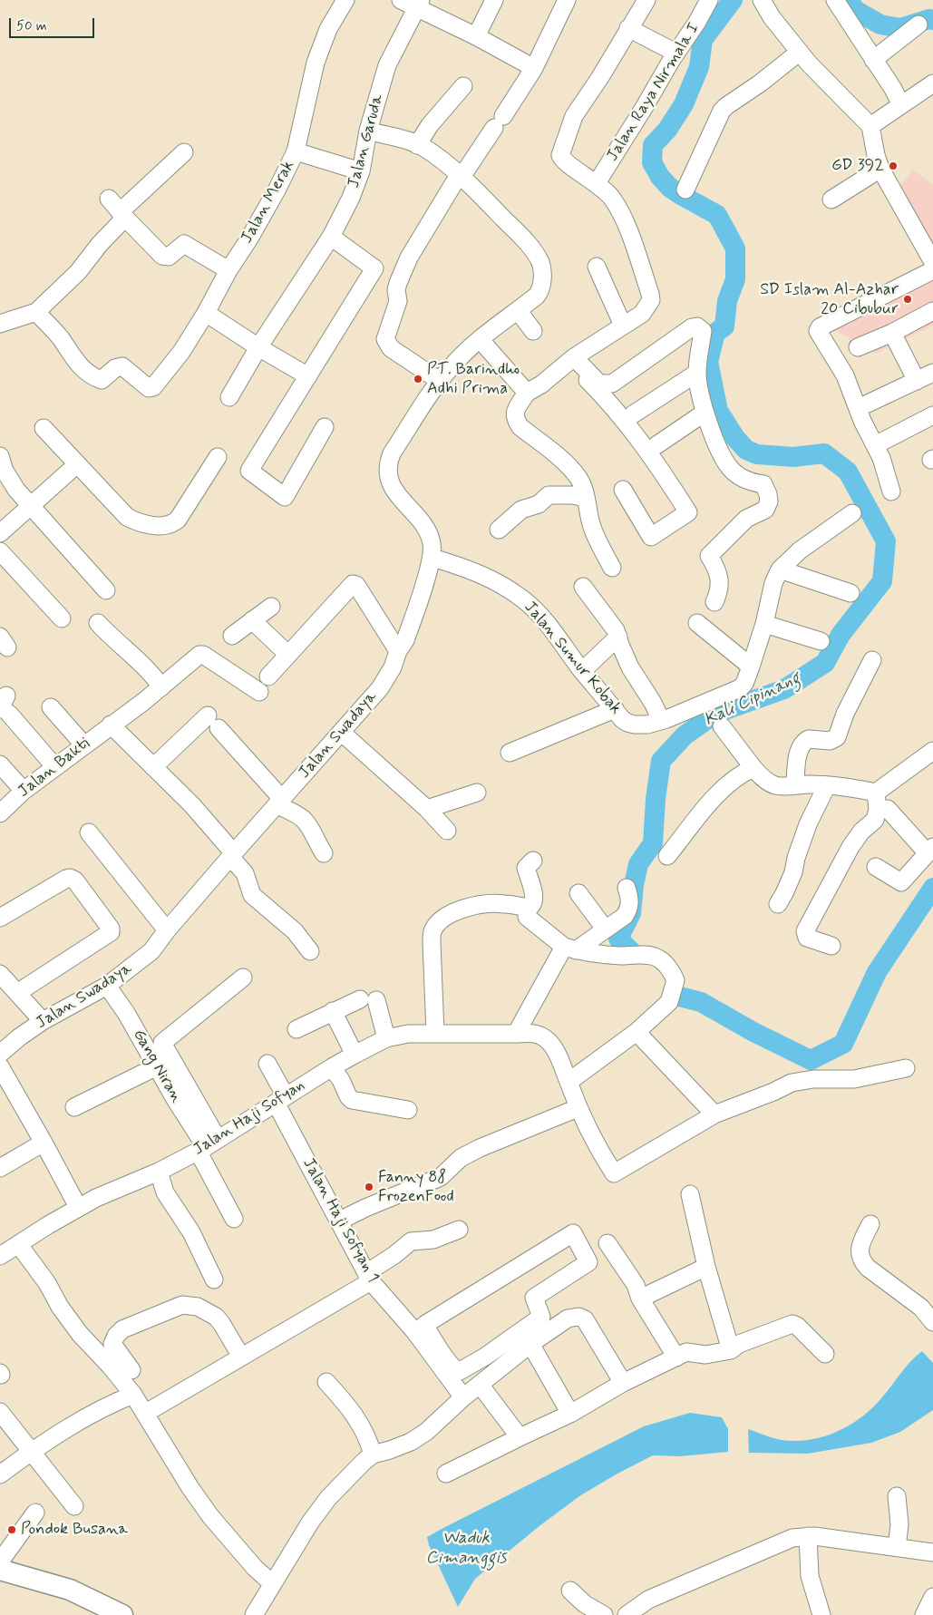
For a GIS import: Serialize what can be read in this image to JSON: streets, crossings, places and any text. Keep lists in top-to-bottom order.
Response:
{
  "streets": {
    "street": [
      "Jalan Raya Nirmala I",
      "Jalan Garuda",
      "Jalan Merak",
      "Jalan Sumur Kobak",
      "Jalan Swadaya",
      "Jalan Bakti",
      "Gang Niran",
      "Jalan Haji Sofyan",
      "Jalan Haji Sofyan 1"
    ]
  },
  "crossings": [
    ["Jalan Garuda", "Jalan Swadaya"],
    ["Jalan Sumur Kobak", "Jalan Swadaya"],
    ["Jalan Swadaya", "Gang Niran"],
    ["Gang Niran", "Jalan Haji Sofyan"],
    ["Jalan Haji Sofyan", "Jalan Haji Sofyan 1"]
  ],
  "water": ["Kali Cipinang", "Waduk Cimanggis"],
  "places": [
    "GD 392",
    "SD Islam Al-Azhar 20 Cibubur",
    "PT. Barindho Adhi Prima",
    "Fanny 88 FrozenFood",
    "Pondok Busana"
  ],
  "scale_bar": "50 m"
}
